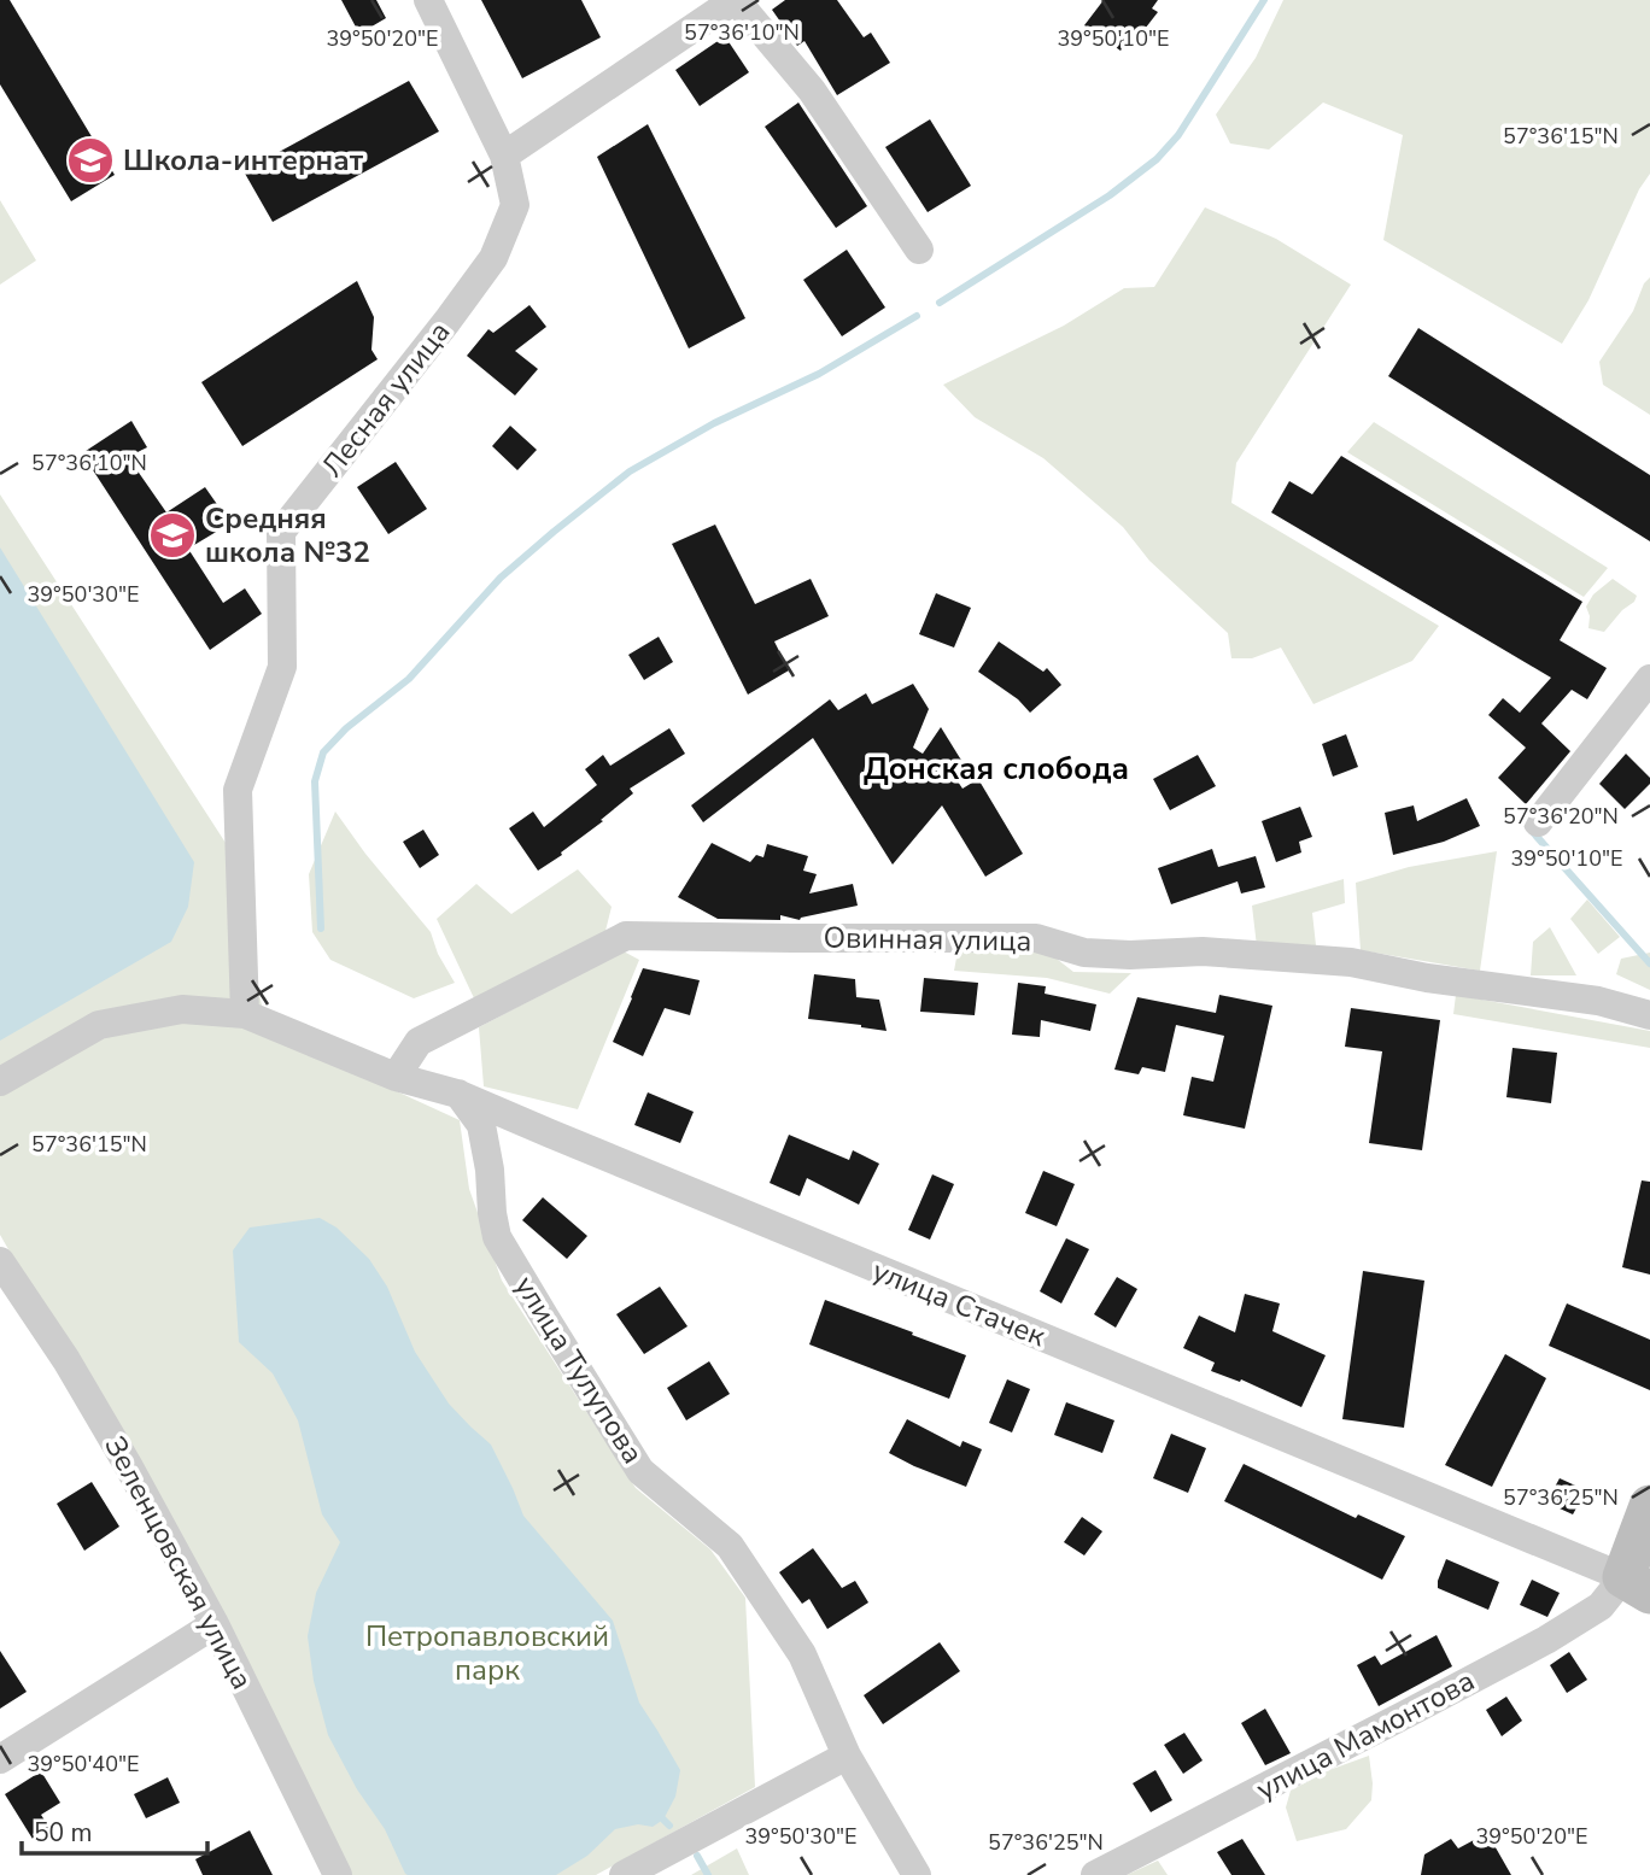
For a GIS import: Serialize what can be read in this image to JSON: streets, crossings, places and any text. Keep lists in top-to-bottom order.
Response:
{
  "streets": {
    "street": [
      "Лесная улица",
      "Овинная улица",
      "улица Стачек",
      "улица Тулупова",
      "Зеленцовская улица",
      "улица Мамонтова"
    ]
  },
  "crossings": [
    ["Лесная улица", "улица Стачек"],
    ["Овинная улица", "улица Стачек"],
    ["улица Стачек", "улица Тулупова"],
    ["улица Стачек", "улица Мамонтова"]
  ],
  "districts": ["Донская слобода"],
  "parks": ["Петропавловский парк"],
  "places": {
    "school or university": ["Школа-интернат", "Средняя школа №32"]
  },
  "scale_bar": "50 m",
  "coordinates": [
    "57°36'10\"N",
    "39°50'20\"E",
    "39°50'10\"E",
    "57°36'15\"N",
    "39°50'30\"E",
    "57°36'20\"N",
    "57°36'25\"N",
    "39°50'40\"E"
  ]
}
